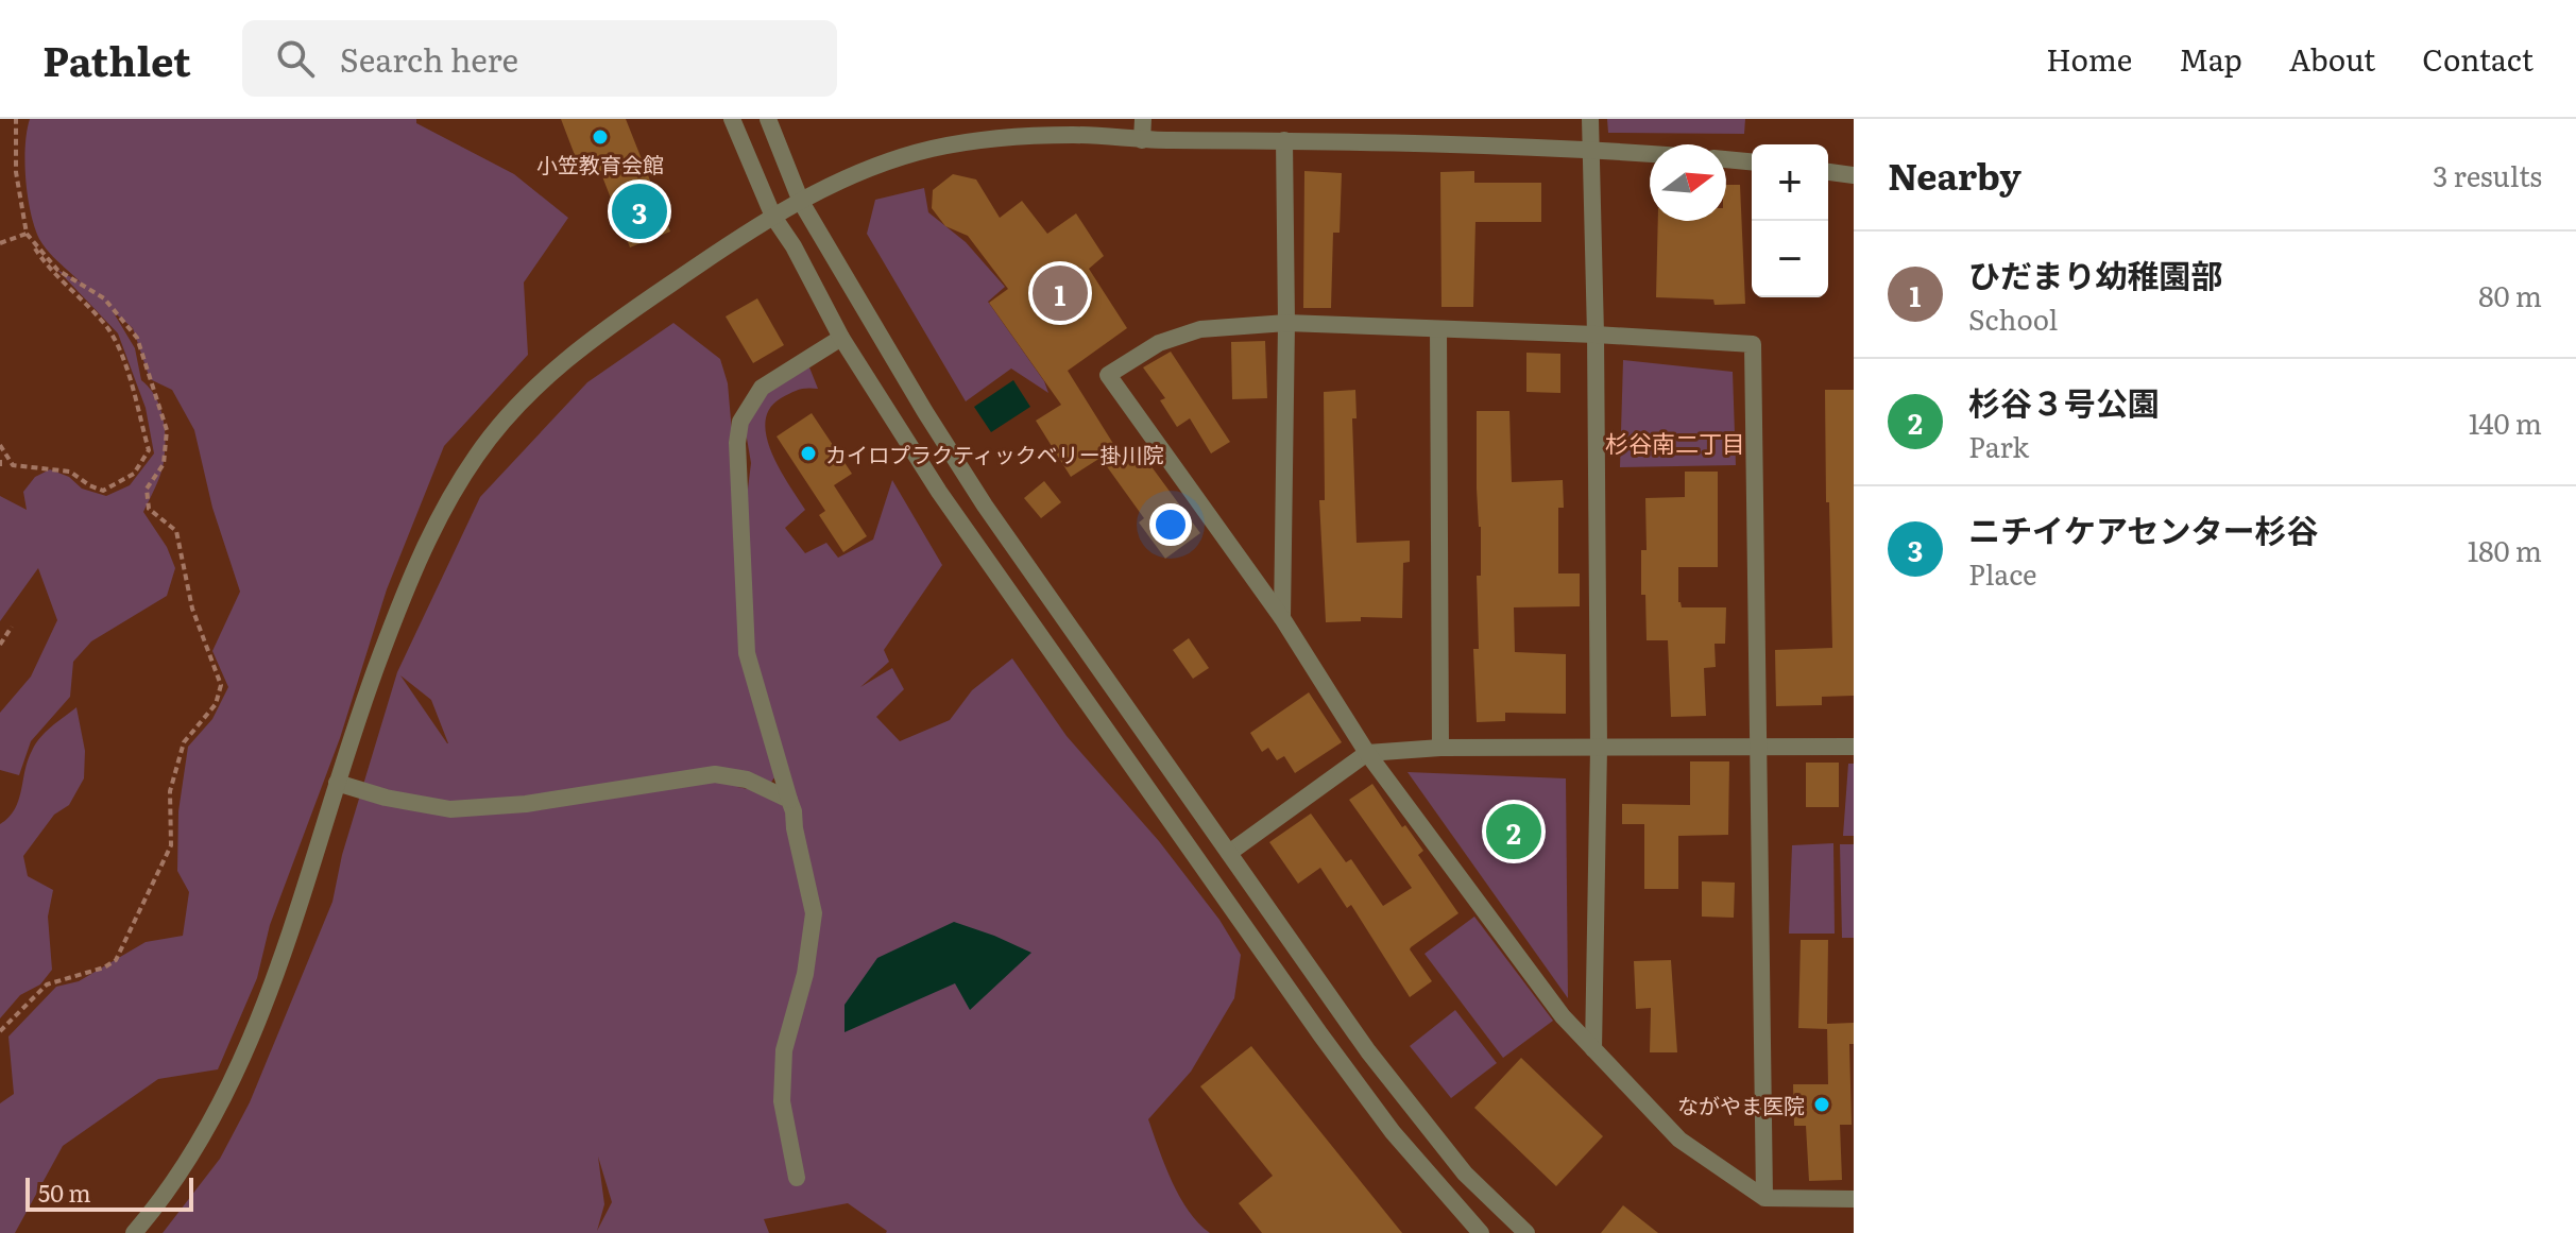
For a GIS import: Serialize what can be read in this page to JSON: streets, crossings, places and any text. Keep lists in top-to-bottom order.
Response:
{
  "districts": ["杉谷南二丁目"],
  "places": ["小笠教育会館", "カイロプラクティックベリー掛川院", "ながやま医院"],
  "scale_bar": "50 m",
  "north": "right",
  "page": {
    "header": "Pathlet",
    "search": "Search here",
    "nav": [
      "Home",
      "Map",
      "About",
      "Contact"
    ],
    "heading": ["Nearby", "3 results"],
    "map_buttons": ["+", "−"],
    "pins": ["3", "1", "2"],
    "list": [
      {
        "mark": "1",
        "name": "ひだまり幼稚園部",
        "note": "School",
        "value": "80 m"
      },
      {
        "mark": "2",
        "name": "杉谷３号公園",
        "note": "Park",
        "value": "140 m"
      },
      {
        "mark": "3",
        "name": "ニチイケアセンター杉谷",
        "note": "Place",
        "value": "180 m"
      }
    ],
    "scale": "50 m"
  }
}
